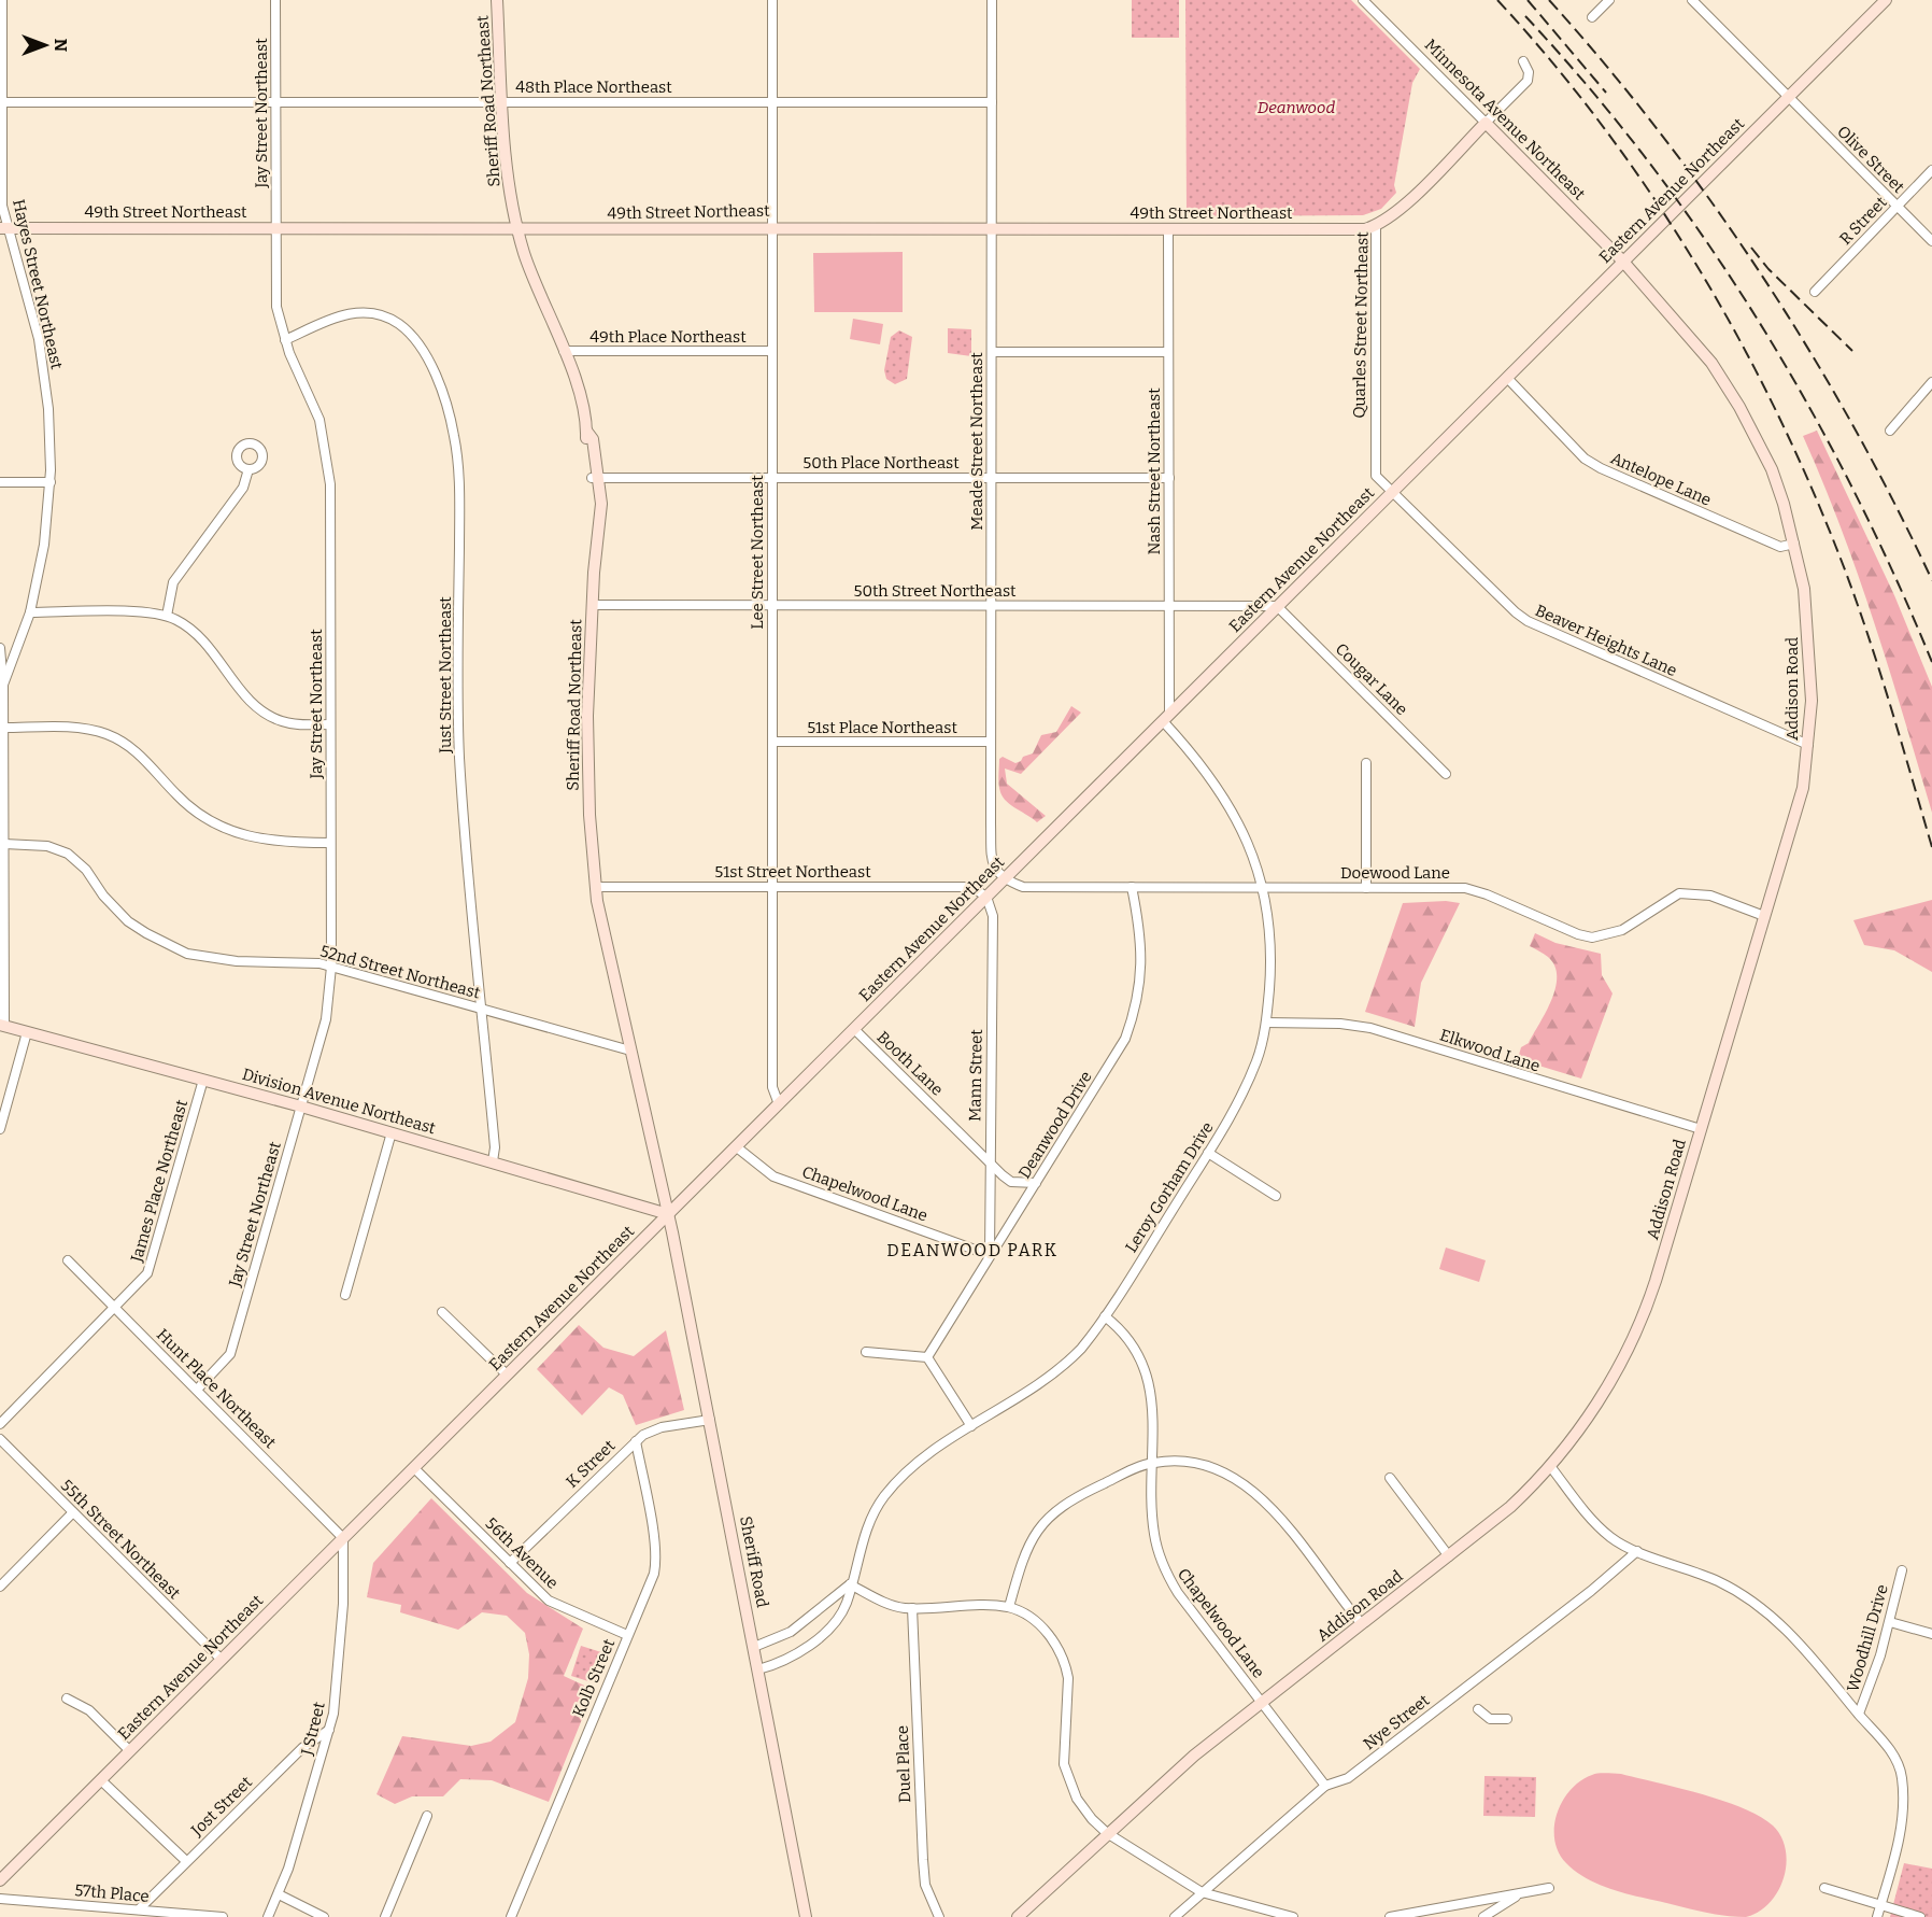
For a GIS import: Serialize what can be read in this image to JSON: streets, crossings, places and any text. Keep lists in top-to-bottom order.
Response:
{
  "streets": {
    "main road": [
      "Sheriff Road Northeast",
      "Minnesota Avenue Northeast",
      "Eastern Avenue Northeast",
      "49th Street Northeast",
      "Quarles Street Northeast",
      "Addison Road",
      "Division Avenue Northeast",
      "Sheriff Road"
    ],
    "street": [
      "48th Place Northeast",
      "Jay Street Northeast",
      "Olive Street",
      "R Street",
      "Hayes Street Northeast",
      "49th Place Northeast",
      "Meade Street Northeast",
      "50th Place Northeast",
      "Nash Street Northeast",
      "Antelope Lane",
      "Lee Street Northeast",
      "50th Street Northeast",
      "Beaver Heights Lane",
      "Just Street Northeast",
      "Cougar Lane",
      "51st Place Northeast",
      "51st Street Northeast",
      "Doewood Lane",
      "52nd Street Northeast",
      "Elkwood Lane",
      "Booth Lane",
      "Mann Street",
      "Deanwood Drive",
      "James Place Northeast",
      "Leroy Gorham Drive",
      "Chapelwood Lane",
      "Hunt Place Northeast",
      "K Street",
      "55th Street Northeast",
      "56th Avenue",
      "Woodhill Drive",
      "Kolb Street",
      "Nye Street",
      "J Street",
      "Duel Place",
      "Jost Street",
      "57th Place"
    ]
  },
  "crossings": [
    ["48th Place Northeast", "Sheriff Road Northeast"],
    ["48th Place Northeast", "Jay Street Northeast"],
    ["48th Place Northeast", "Hayes Street Northeast"],
    ["48th Place Northeast", "Meade Street Northeast"],
    ["48th Place Northeast", "Lee Street Northeast"],
    ["Sheriff Road Northeast", "Eastern Avenue Northeast"],
    ["Sheriff Road Northeast", "49th Street Northeast"],
    ["Sheriff Road Northeast", "49th Place Northeast"],
    ["Sheriff Road Northeast", "50th Place Northeast"],
    ["Sheriff Road Northeast", "50th Street Northeast"],
    ["Sheriff Road Northeast", "51st Street Northeast"],
    ["Sheriff Road Northeast", "52nd Street Northeast"],
    ["Sheriff Road Northeast", "Division Avenue Northeast"],
    ["Sheriff Road Northeast", "Sheriff Road"],
    ["Jay Street Northeast", "49th Street Northeast"],
    ["Jay Street Northeast", "Just Street Northeast"],
    ["Jay Street Northeast", "52nd Street Northeast"],
    ["Jay Street Northeast", "Division Avenue Northeast"],
    ["Jay Street Northeast", "Hunt Place Northeast"],
    ["Minnesota Avenue Northeast", "Eastern Avenue Northeast"],
    ["Minnesota Avenue Northeast", "Quarles Street Northeast"],
    ["Minnesota Avenue Northeast", "Addison Road"],
    ["Olive Street", "Eastern Avenue Northeast"],
    ["Olive Street", "R Street"],
    ["Eastern Avenue Northeast", "Quarles Street Northeast"],
    ["Eastern Avenue Northeast", "Meade Street Northeast"],
    ["Eastern Avenue Northeast", "Nash Street Northeast"],
    ["Eastern Avenue Northeast", "Antelope Lane"],
    ["Eastern Avenue Northeast", "Lee Street Northeast"],
    ["Eastern Avenue Northeast", "50th Street Northeast"],
    ["Eastern Avenue Northeast", "Beaver Heights Lane"],
    ["Eastern Avenue Northeast", "Cougar Lane"],
    ["Eastern Avenue Northeast", "Addison Road"],
    ["Eastern Avenue Northeast", "51st Street Northeast"],
    ["Eastern Avenue Northeast", "Doewood Lane"],
    ["Eastern Avenue Northeast", "Booth Lane"],
    ["Eastern Avenue Northeast", "Mann Street"],
    ["Eastern Avenue Northeast", "Division Avenue Northeast"],
    ["Eastern Avenue Northeast", "Leroy Gorham Drive"],
    ["Eastern Avenue Northeast", "Chapelwood Lane"],
    ["Eastern Avenue Northeast", "Hunt Place Northeast"],
    ["Eastern Avenue Northeast", "55th Street Northeast"],
    ["Eastern Avenue Northeast", "56th Avenue"],
    ["Eastern Avenue Northeast", "Sheriff Road"],
    ["Eastern Avenue Northeast", "J Street"],
    ["49th Street Northeast", "Hayes Street Northeast"],
    ["49th Street Northeast", "Quarles Street Northeast"],
    ["49th Street Northeast", "Meade Street Northeast"],
    ["49th Street Northeast", "Nash Street Northeast"],
    ["49th Street Northeast", "Lee Street Northeast"],
    ["Hayes Street Northeast", "52nd Street Northeast"],
    ["Hayes Street Northeast", "Division Avenue Northeast"],
    ["Quarles Street Northeast", "Beaver Heights Lane"],
    ["49th Place Northeast", "Lee Street Northeast"],
    ["Meade Street Northeast", "50th Place Northeast"],
    ["Meade Street Northeast", "50th Street Northeast"],
    ["Meade Street Northeast", "51st Place Northeast"],
    ["Meade Street Northeast", "Doewood Lane"],
    ["50th Place Northeast", "Nash Street Northeast"],
    ["50th Place Northeast", "Lee Street Northeast"],
    ["Nash Street Northeast", "50th Street Northeast"],
    ["Nash Street Northeast", "Leroy Gorham Drive"],
    ["Antelope Lane", "Addison Road"],
    ["Lee Street Northeast", "50th Street Northeast"],
    ["Lee Street Northeast", "51st Place Northeast"],
    ["Lee Street Northeast", "51st Street Northeast"],
    ["50th Street Northeast", "Cougar Lane"],
    ["Beaver Heights Lane", "Addison Road"],
    ["Just Street Northeast", "52nd Street Northeast"],
    ["Just Street Northeast", "Division Avenue Northeast"],
    ["Addison Road", "Doewood Lane"],
    ["Addison Road", "Elkwood Lane"],
    ["Addison Road", "Chapelwood Lane"],
    ["51st Street Northeast", "Mann Street"],
    ["Doewood Lane", "Deanwood Drive"],
    ["Doewood Lane", "Leroy Gorham Drive"],
    ["Elkwood Lane", "Leroy Gorham Drive"],
    ["Booth Lane", "Mann Street"],
    ["Booth Lane", "Deanwood Drive"],
    ["Mann Street", "Deanwood Drive"],
    ["Mann Street", "Chapelwood Lane"],
    ["Division Avenue Northeast", "James Place Northeast"],
    ["Division Avenue Northeast", "Sheriff Road"],
    ["Deanwood Drive", "Chapelwood Lane"],
    ["James Place Northeast", "Hunt Place Northeast"],
    ["Leroy Gorham Drive", "Chapelwood Lane"],
    ["Leroy Gorham Drive", "Sheriff Road"],
    ["Chapelwood Lane", "Nye Street"],
    ["Hunt Place Northeast", "J Street"],
    ["K Street", "56th Avenue"],
    ["K Street", "Sheriff Road"],
    ["K Street", "Kolb Street"],
    ["56th Avenue", "Kolb Street"],
    ["J Street", "Jost Street"],
    ["Jost Street", "57th Place"]
  ],
  "districts": ["DEANWOOD PARK"],
  "parks": ["Deanwood"],
  "north": "right"
}
